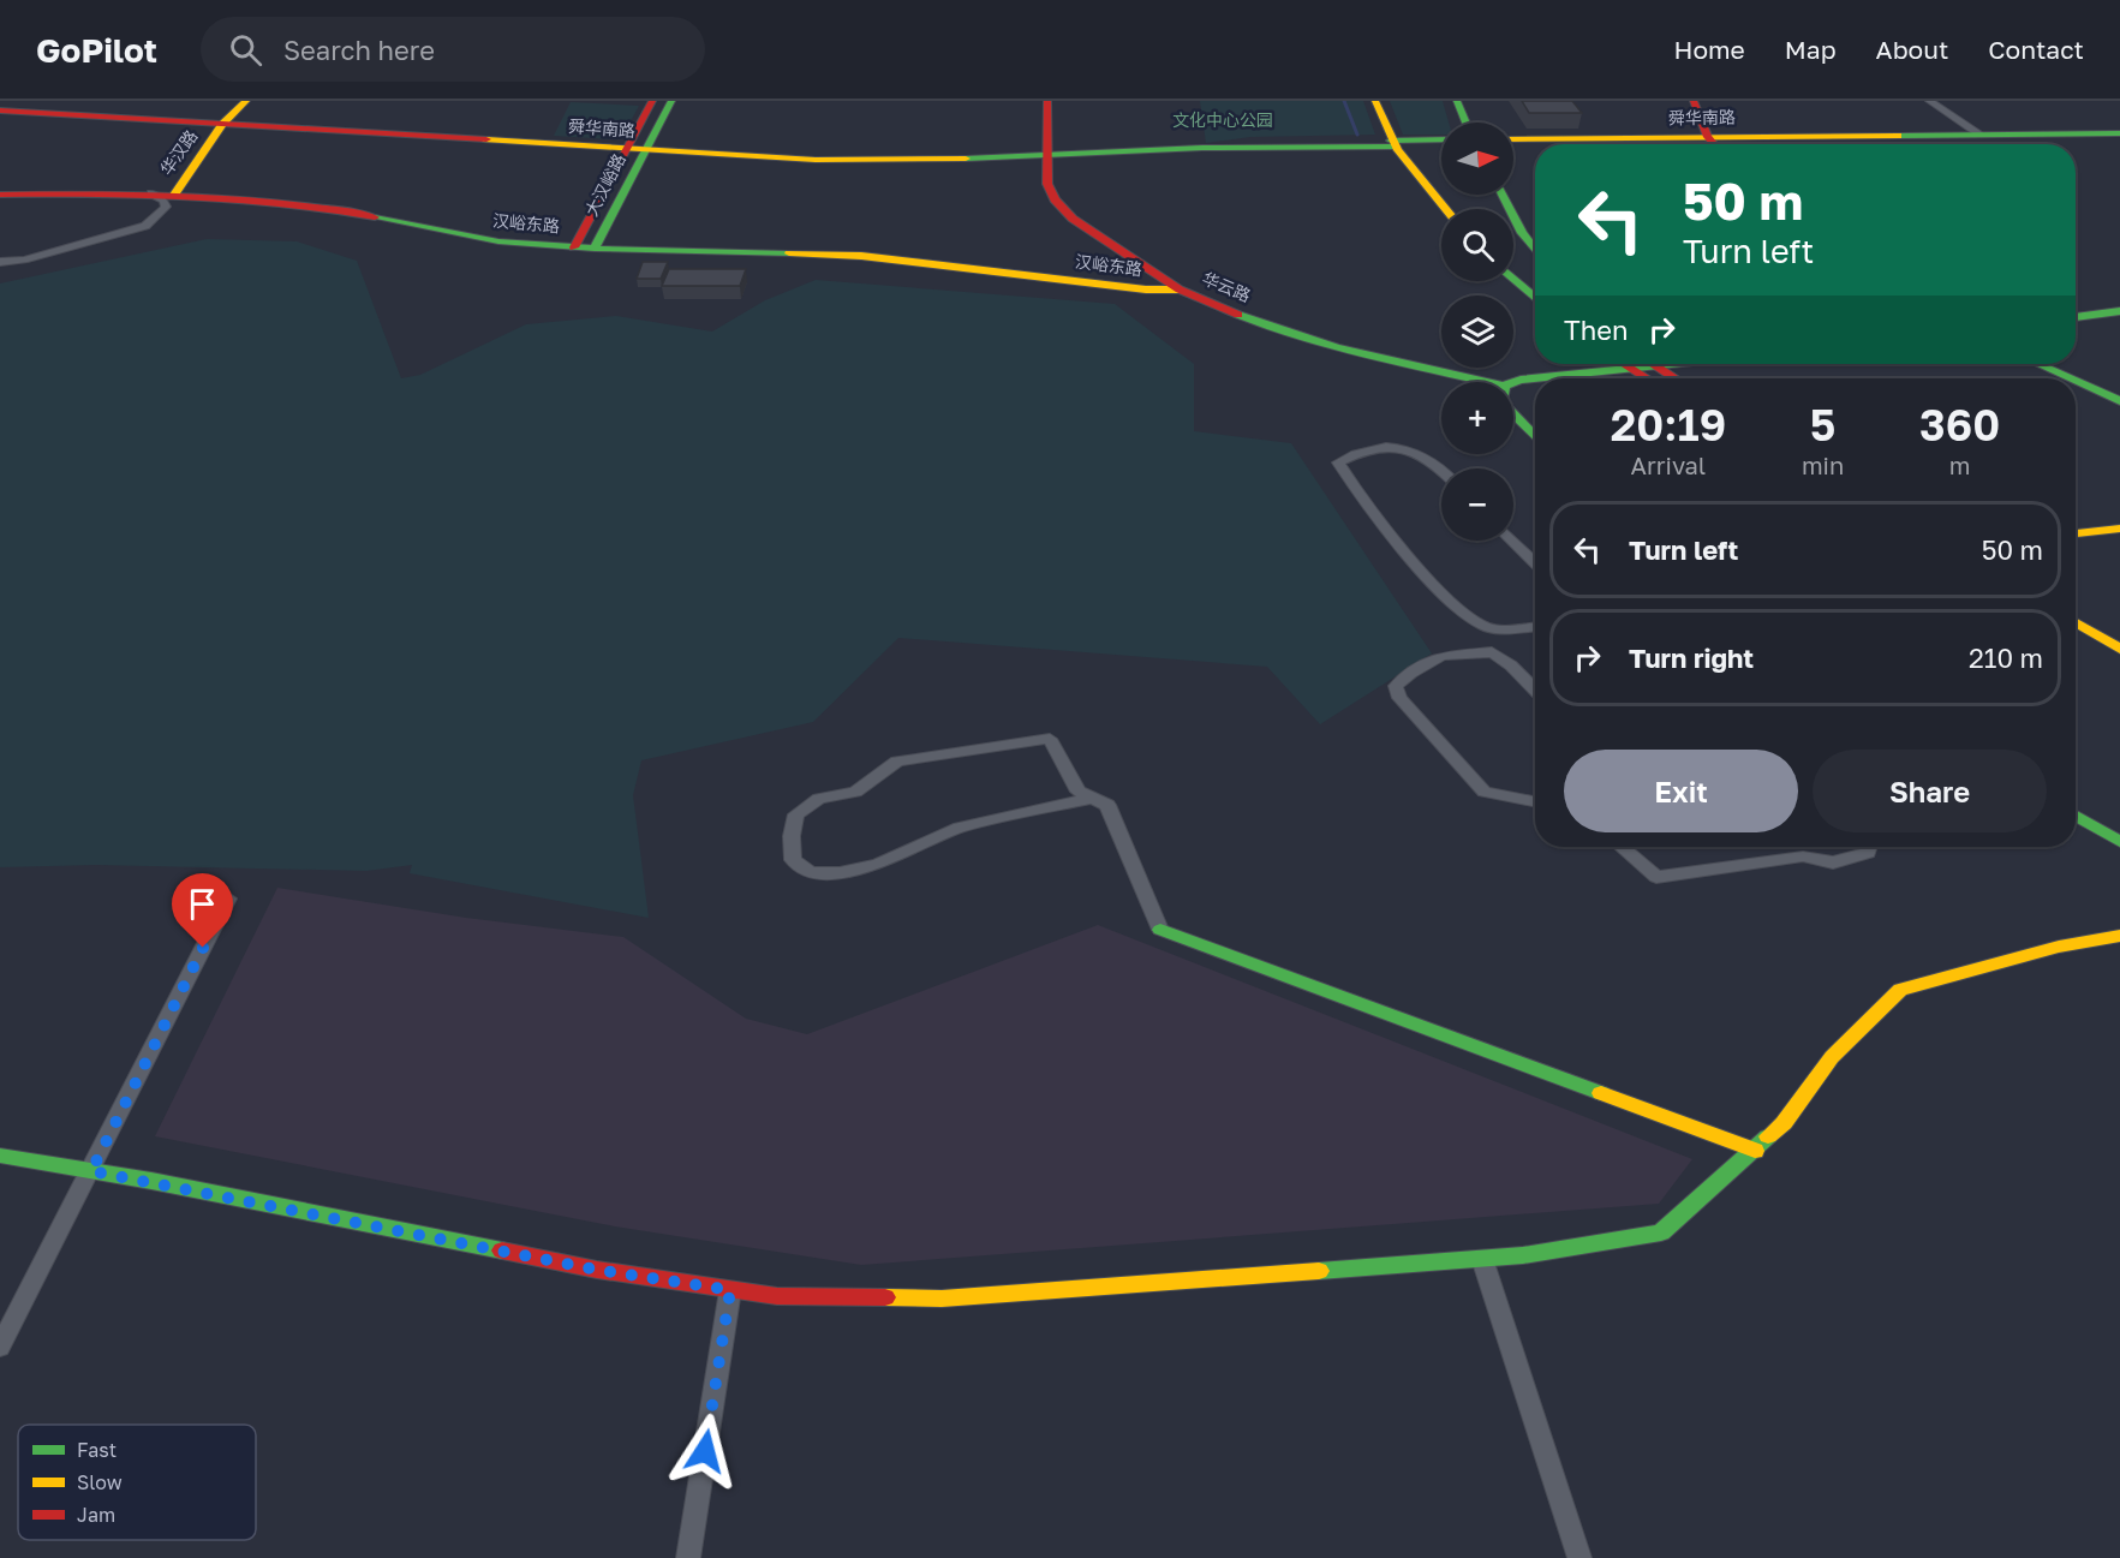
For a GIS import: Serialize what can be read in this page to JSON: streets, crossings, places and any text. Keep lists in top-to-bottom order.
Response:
{
  "streets": {
    "street": [
      "舜华南路",
      "华汉路",
      "大汉峪路",
      "汉峪东路",
      "华云路"
    ]
  },
  "crossings": [
    ["舜华南路", "华汉路"],
    ["舜华南路", "大汉峪路"],
    ["舜华南路", "华云路"],
    ["华汉路", "汉峪东路"],
    ["大汉峪路", "汉峪东路"],
    ["汉峪东路", "华云路"]
  ],
  "parks": ["文化中心公园"],
  "legend": ["Fast", "Slow", "Jam"],
  "north": "right",
  "page": {
    "header": "GoPilot",
    "search": "Search here",
    "nav": [
      "Home",
      "Map",
      "About",
      "Contact"
    ],
    "map_buttons": ["+", "−"],
    "turn": ["50 m", "Turn left"],
    "then": "Then",
    "eta": [
      "20:19",
      "Arrival",
      "5",
      "min",
      "360",
      "m"
    ],
    "list": [
      {
        "name": "Turn left",
        "value": "50 m"
      },
      {
        "name": "Turn right",
        "value": "210 m"
      }
    ],
    "buttons": ["Exit", "Share"]
  }
}
